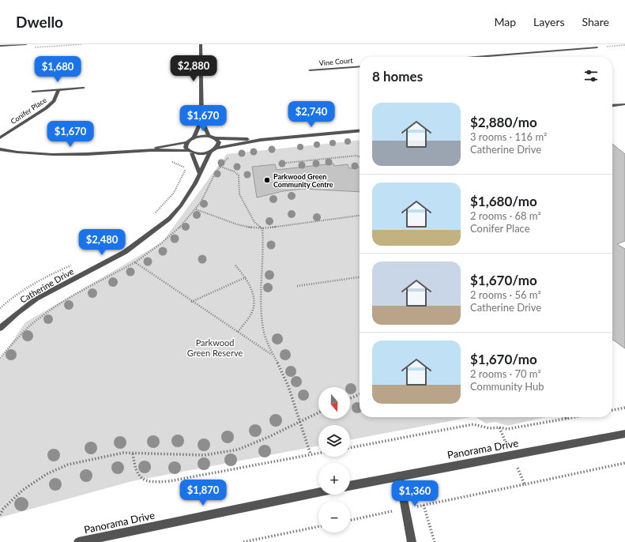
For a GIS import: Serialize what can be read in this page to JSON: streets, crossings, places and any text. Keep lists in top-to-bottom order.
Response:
{
  "streets": {
    "street": [
      "Vine Court",
      "Conifer Place",
      "Catherine Drive",
      "Panorama Drive"
    ]
  },
  "parks": ["Parkwood Green Reserve"],
  "places": ["Parkwood Green Community Centre"],
  "north": "bottom",
  "page": {
    "header": "Dwello",
    "nav": ["Map", "Layers", "Share"],
    "price": [
      "$2,880",
      "$1,680",
      "$2,740",
      "$1,670",
      "$1,670",
      "$2,480",
      "$1,870",
      "$1,360"
    ],
    "heading": "8 homes",
    "list": [
      {
        "name": "$2,880/mo",
        "note": "3 rooms · 116 m² · Catherine Drive"
      },
      {
        "name": "$1,680/mo",
        "note": "2 rooms · 68 m² · Conifer Place"
      },
      {
        "name": "$1,670/mo",
        "note": "2 rooms · 56 m² · Catherine Drive"
      },
      {
        "name": "$1,670/mo",
        "note": "2 rooms · 70 m² · Community Hub"
      }
    ],
    "map_buttons": ["+", "−"]
  }
}
